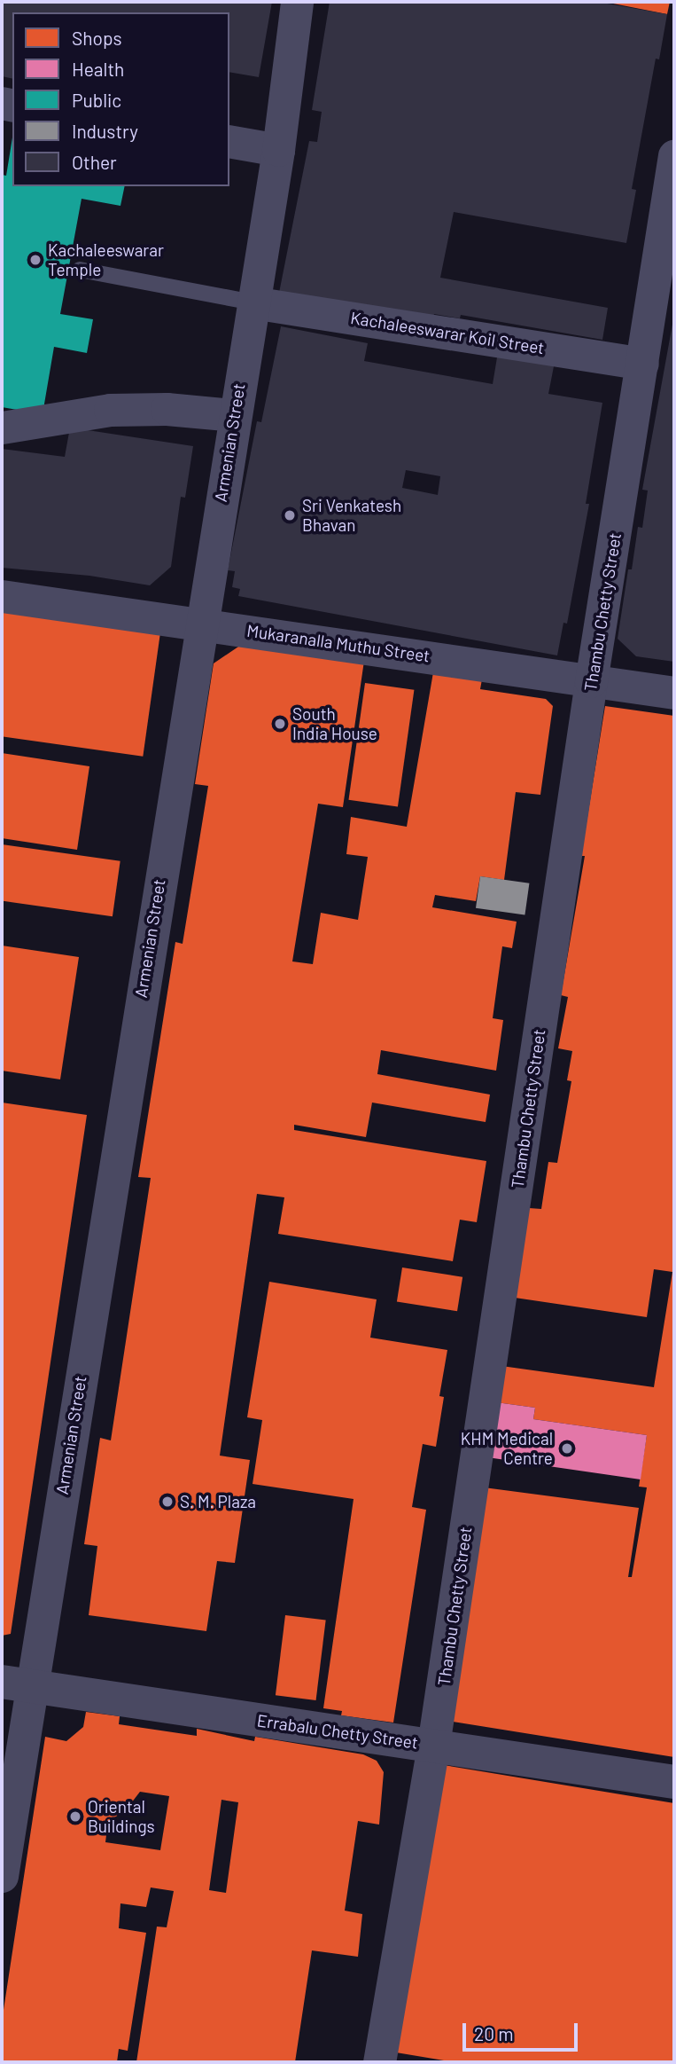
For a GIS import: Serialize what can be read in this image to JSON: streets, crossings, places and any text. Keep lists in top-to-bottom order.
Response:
{
  "streets": {
    "street": [
      "Kachaleeswarar Koil Street",
      "Armenian Street",
      "Thambu Chetty Street",
      "Mukaranalla Muthu Street",
      "Errabalu Chetty Street"
    ]
  },
  "crossings": [
    ["Kachaleeswarar Koil Street", "Armenian Street"],
    ["Kachaleeswarar Koil Street", "Thambu Chetty Street"],
    ["Armenian Street", "Mukaranalla Muthu Street"],
    ["Armenian Street", "Errabalu Chetty Street"],
    ["Thambu Chetty Street", "Mukaranalla Muthu Street"],
    ["Thambu Chetty Street", "Errabalu Chetty Street"]
  ],
  "places": [
    "Kachaleeswarar Temple",
    "Sri Venkatesh Bhavan",
    "South India House",
    "KHM Medical Centre",
    "S. M. Plaza",
    "Oriental Buildings"
  ],
  "legend": [
    "Shops",
    "Health",
    "Public",
    "Industry",
    "Other"
  ],
  "scale_bar": "20 m"
}
